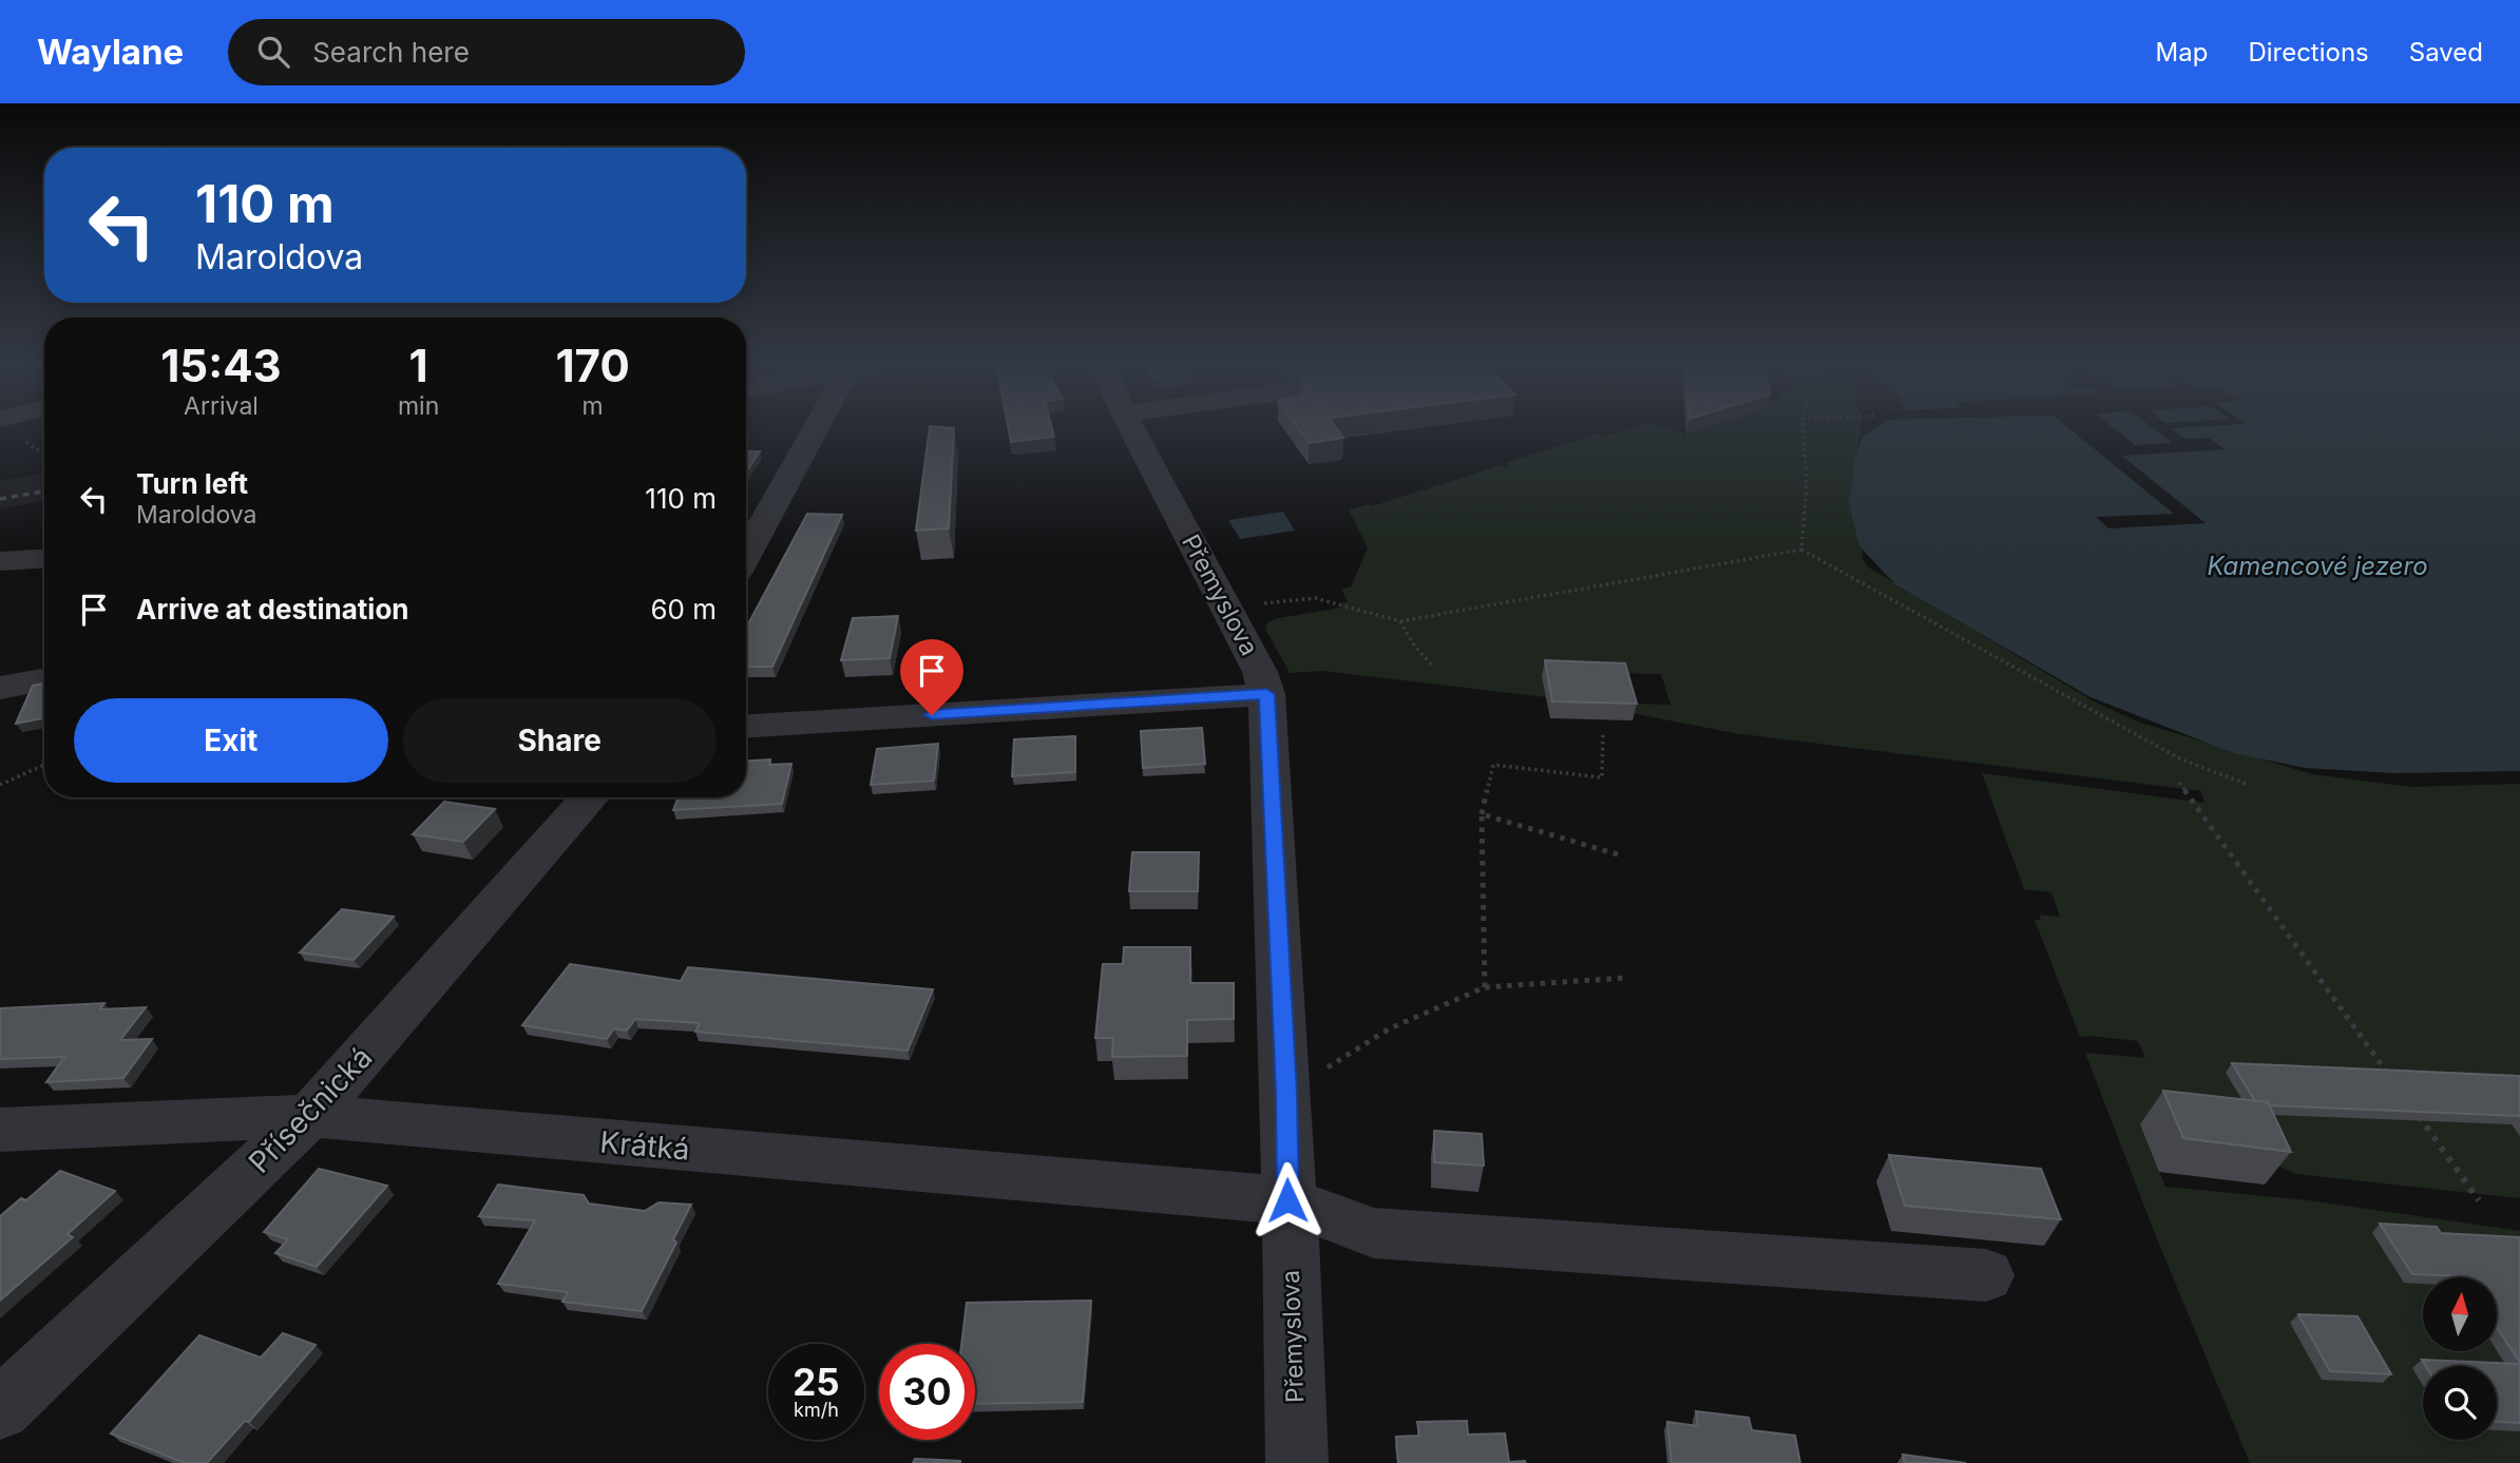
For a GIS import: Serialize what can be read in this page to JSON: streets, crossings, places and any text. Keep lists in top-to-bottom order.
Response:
{
  "streets": {
    "street": ["Přemyslova", "Přísečnická", "Krátká"]
  },
  "crossings": [
    ["Přemyslova", "Krátká"],
    ["Přísečnická", "Krátká"]
  ],
  "water": ["Kamencové jezero"],
  "north": "top",
  "page": {
    "header": "Waylane",
    "search": "Search here",
    "nav": ["Map", "Directions", "Saved"],
    "turn": ["110 m", "Maroldova"],
    "eta": [
      "15:43",
      "Arrival",
      "1",
      "min",
      "170",
      "m"
    ],
    "list": [
      {
        "name": "Turn left",
        "note": "Maroldova",
        "value": "110 m"
      },
      {
        "name": "Arrive at destination",
        "value": "60 m"
      }
    ],
    "buttons": ["Exit", "Share"],
    "speed": "25 km/h",
    "limit": "30"
  }
}
